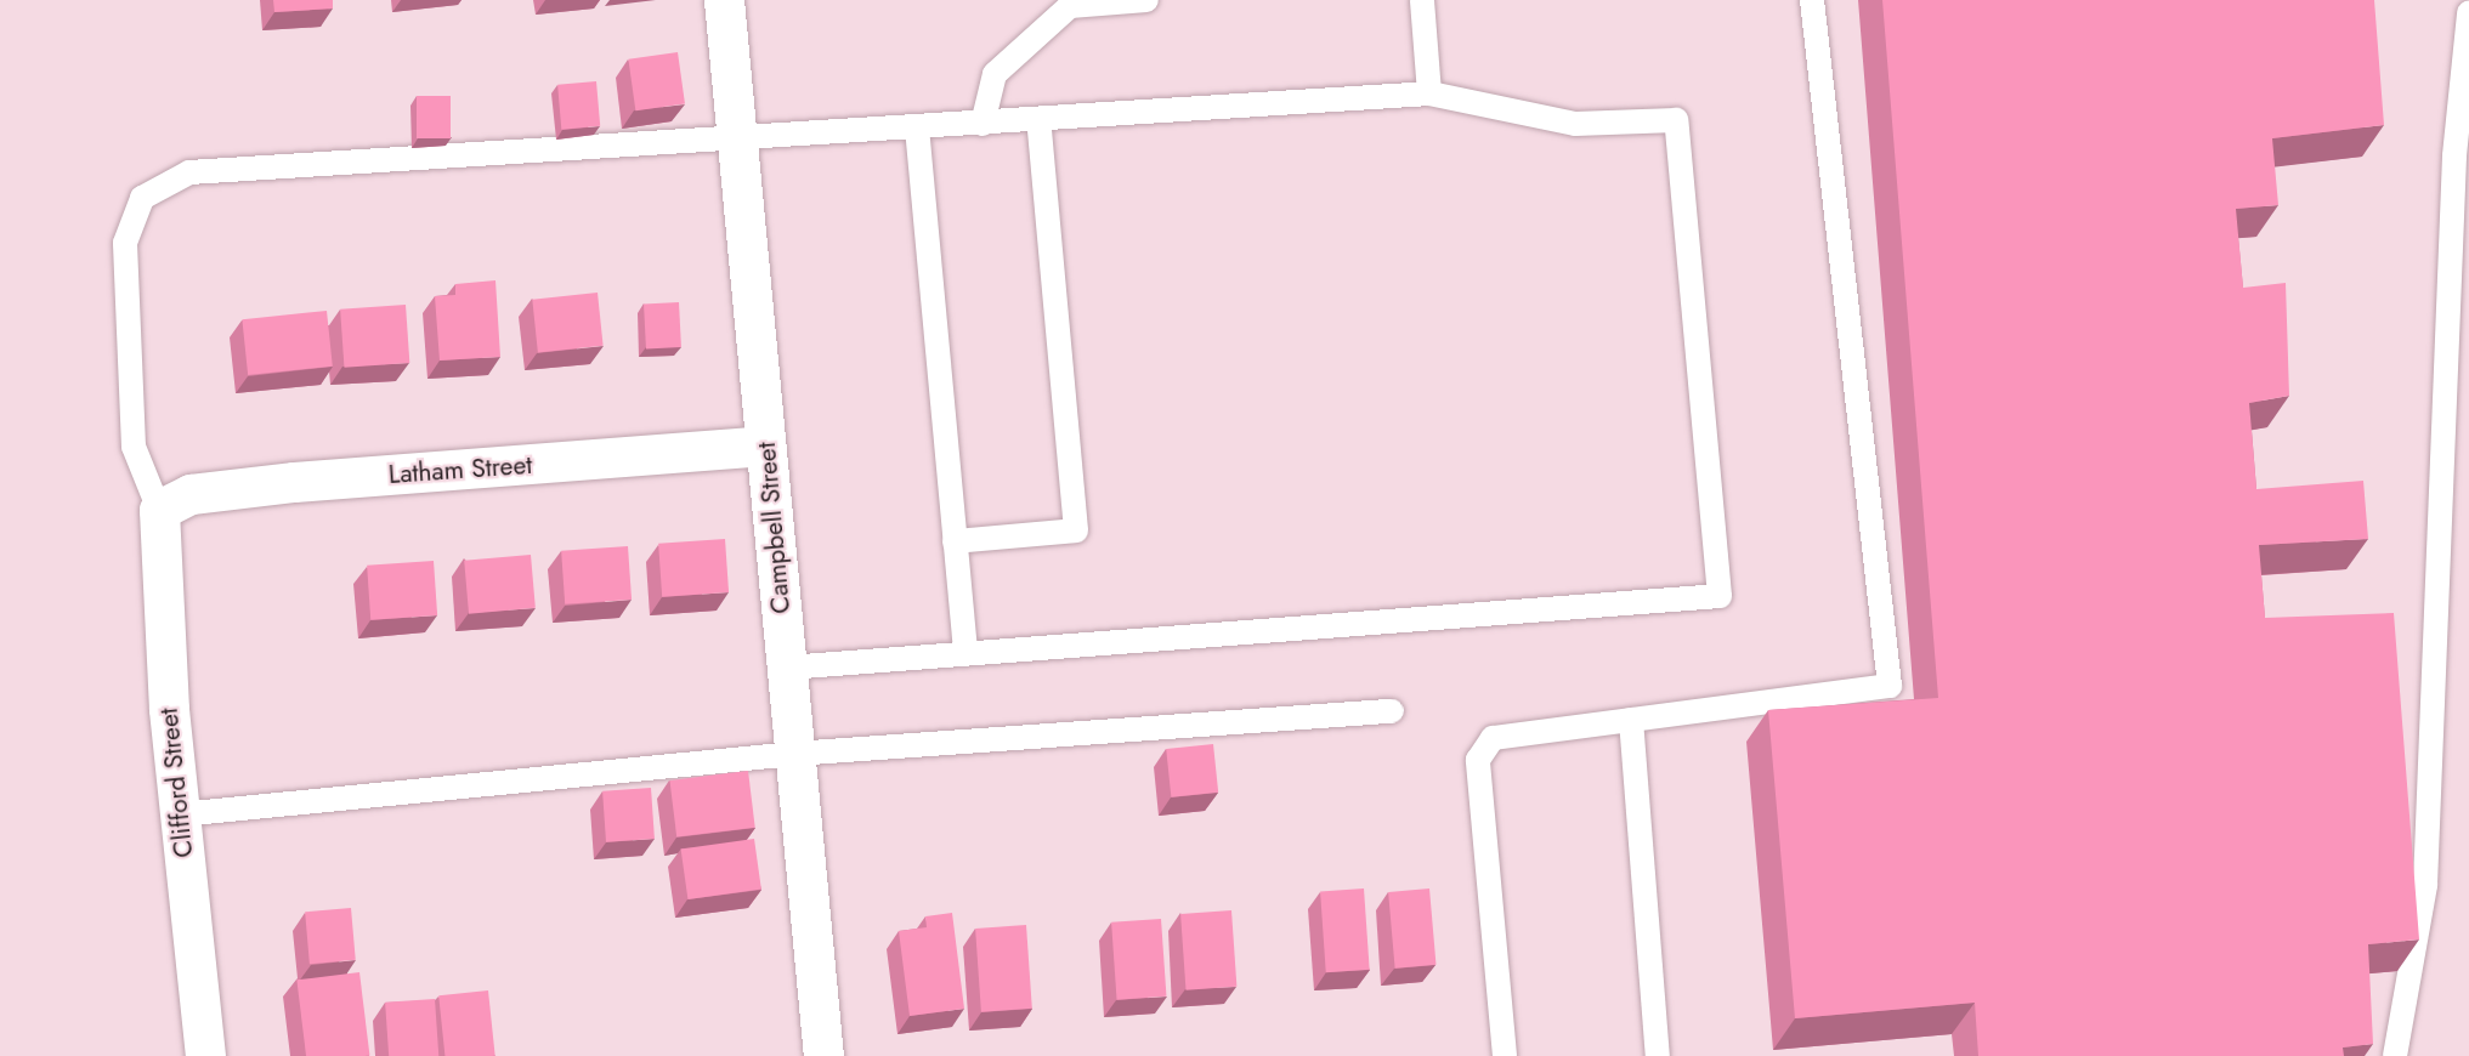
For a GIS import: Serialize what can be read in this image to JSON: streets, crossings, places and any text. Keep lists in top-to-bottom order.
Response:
{
  "streets": {
    "street": ["Latham Street", "Campbell Street", "Clifford Street"]
  },
  "crossings": [
    ["Latham Street", "Campbell Street"],
    ["Latham Street", "Clifford Street"]
  ]
}
